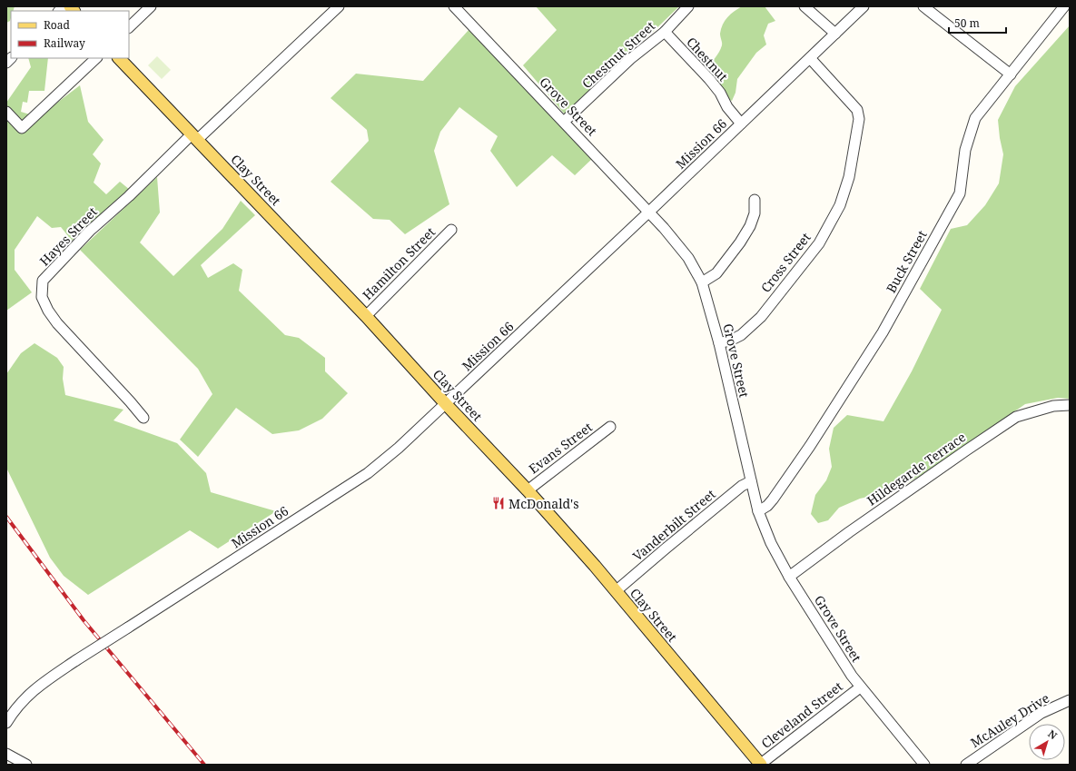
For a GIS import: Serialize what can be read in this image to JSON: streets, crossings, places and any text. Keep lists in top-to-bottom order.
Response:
{
  "streets": {
    "main road": ["Clay Street"],
    "street": [
      "Chestnut Street",
      "Chestnut",
      "Grove Street",
      "Mission 66",
      "Hayes Street",
      "Buck Street",
      "Cross Street",
      "Hamilton Street",
      "Evans Street",
      "Hildegarde Terrace",
      "Vanderbilt Street",
      "Cleveland Street",
      "McAuley Drive"
    ]
  },
  "crossings": [
    ["Chestnut Street", "Chestnut"],
    ["Chestnut Street", "Grove Street"],
    ["Chestnut", "Mission 66"],
    ["Grove Street", "Mission 66"],
    ["Grove Street", "Buck Street"],
    ["Grove Street", "Cross Street"],
    ["Grove Street", "Hildegarde Terrace"],
    ["Grove Street", "Vanderbilt Street"],
    ["Grove Street", "Cleveland Street"],
    ["Mission 66", "Clay Street"],
    ["Mission 66", "Cross Street"],
    ["Clay Street", "Hayes Street"],
    ["Clay Street", "Hamilton Street"],
    ["Clay Street", "Evans Street"],
    ["Clay Street", "Vanderbilt Street"],
    ["Clay Street", "Cleveland Street"]
  ],
  "places": {
    "restaurant": ["McDonald's"]
  },
  "legend": ["Road", "Railway"],
  "scale_bar": "50 m",
  "north": "top right"
}
